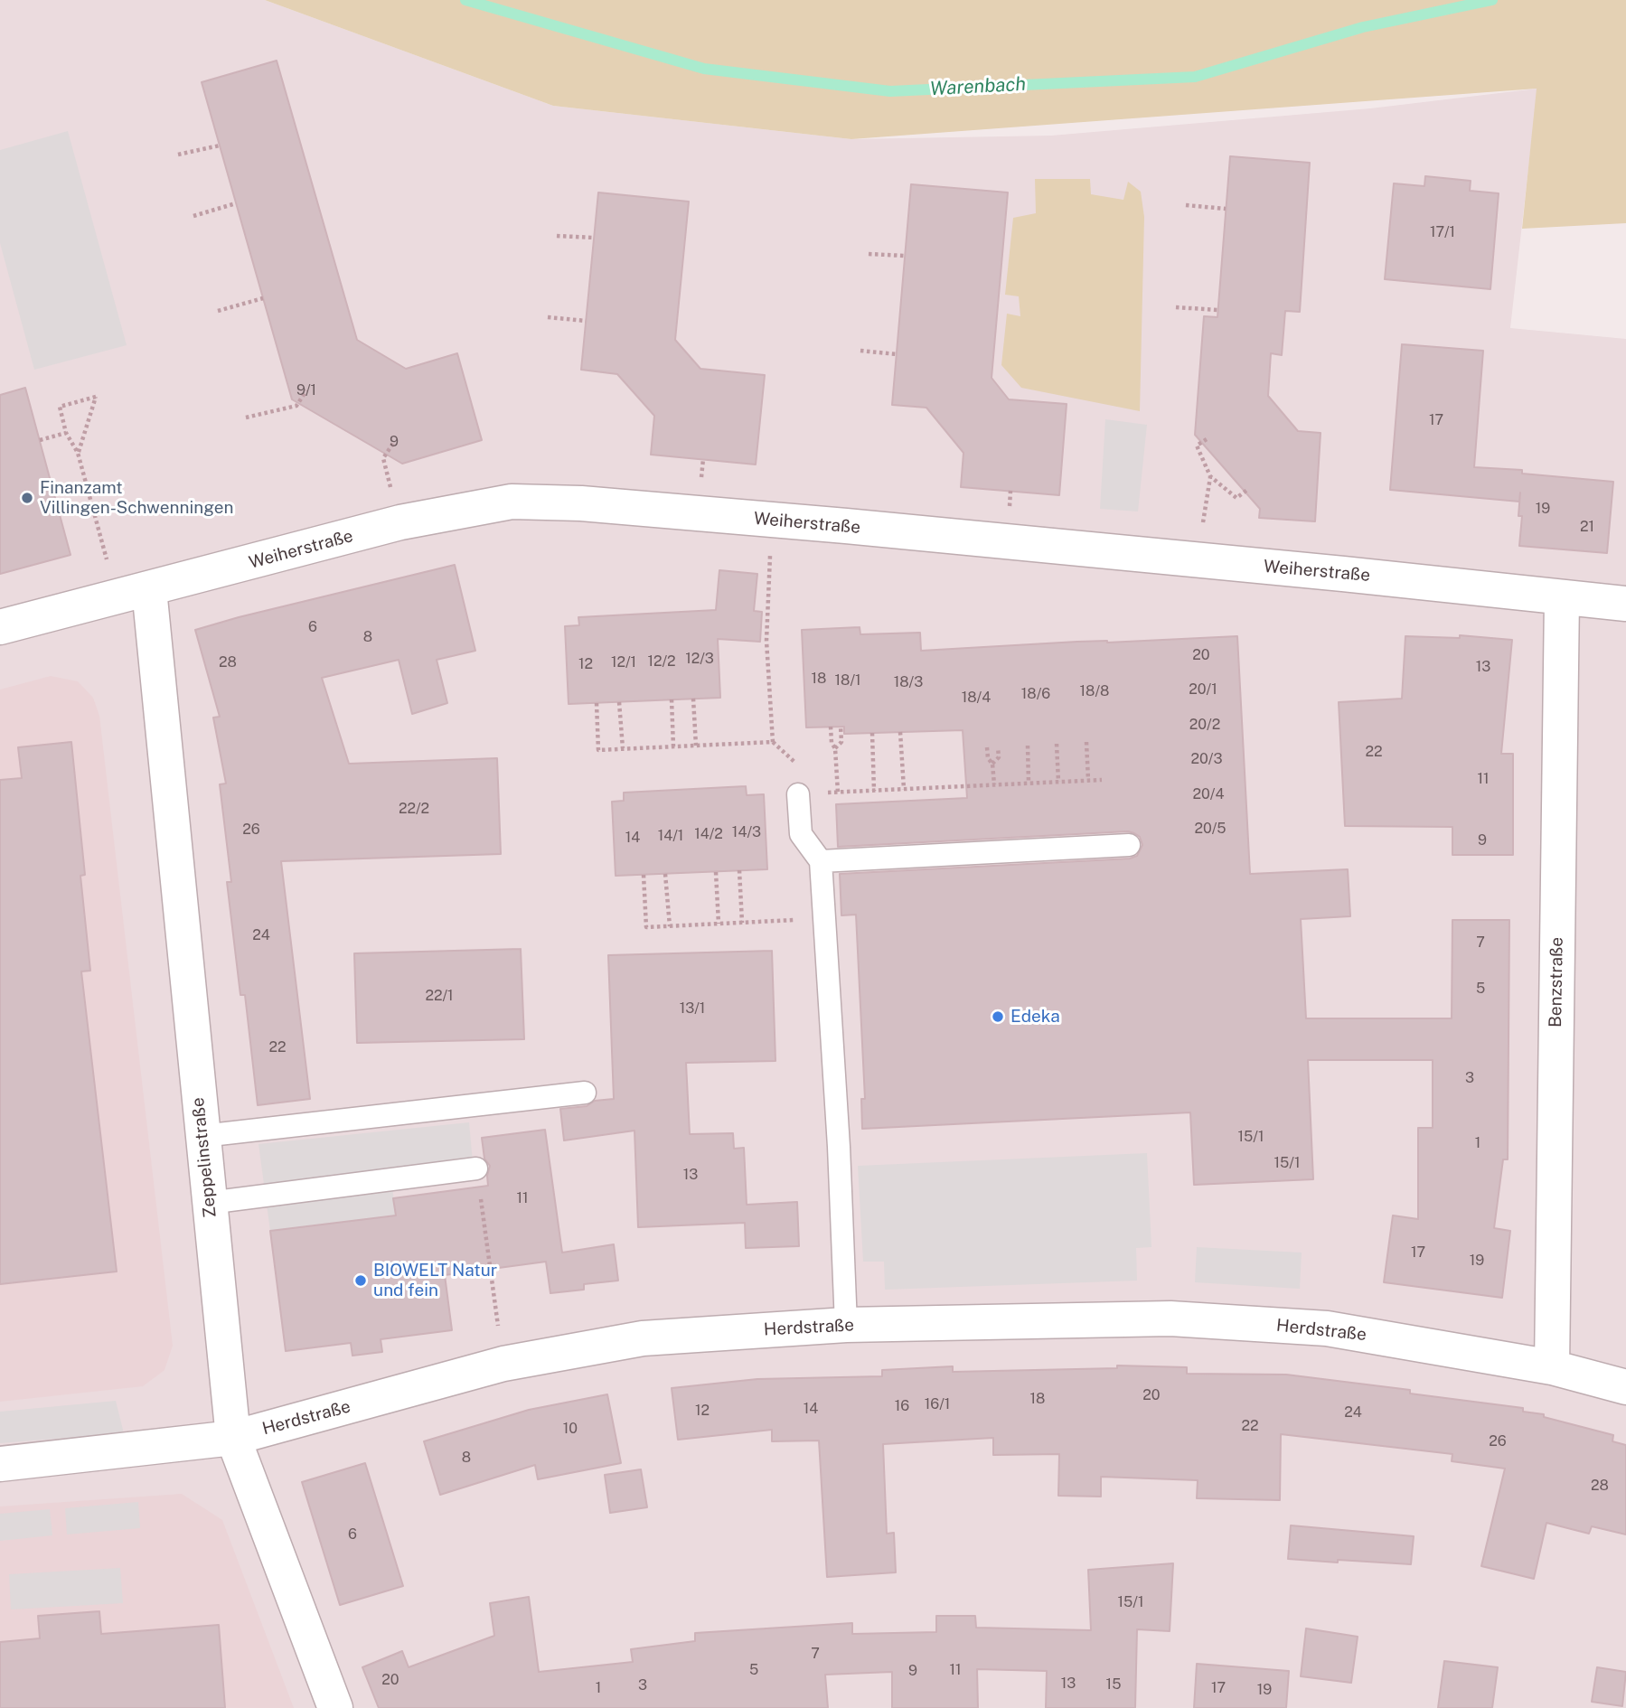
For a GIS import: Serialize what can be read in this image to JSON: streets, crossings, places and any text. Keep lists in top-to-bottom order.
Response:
{
  "streets": {
    "street": [
      "Weiherstraße",
      "Benzstraße",
      "Zeppelinstraße",
      "Herdstraße"
    ]
  },
  "crossings": [
    ["Weiherstraße", "Benzstraße"],
    ["Weiherstraße", "Zeppelinstraße"],
    ["Benzstraße", "Herdstraße"],
    ["Zeppelinstraße", "Herdstraße"]
  ],
  "water": ["Warenbach"],
  "places": ["Finanzamt Villingen-Schwenningen", "Edeka", "BIOWELT Natur und fein"],
  "house_numbers": [
    "17/1",
    "9/1",
    "17",
    "9",
    "19",
    "21",
    "6",
    "8",
    "20",
    "12/3",
    "12/2",
    "28",
    "12/1",
    "12",
    "13",
    "18",
    "18/1",
    "18/3",
    "20/1",
    "18/8",
    "18/6",
    "18/4",
    "20/2",
    "22",
    "20/3",
    "11",
    "20/4",
    "22/2",
    "20/5",
    "26",
    "14/3",
    "14/2",
    "14/1",
    "14",
    "9",
    "24",
    "7",
    "5",
    "22/1",
    "13/1",
    "22",
    "3",
    "15/1",
    "1",
    "15/1",
    "13",
    "11",
    "17",
    "19",
    "20",
    "18",
    "16/1",
    "16",
    "14",
    "12",
    "24",
    "22",
    "10",
    "26",
    "8",
    "28",
    "6",
    "15/1",
    "7",
    "5",
    "11",
    "9",
    "20",
    "13",
    "15",
    "3",
    "1",
    "17",
    "19"
  ]
}
